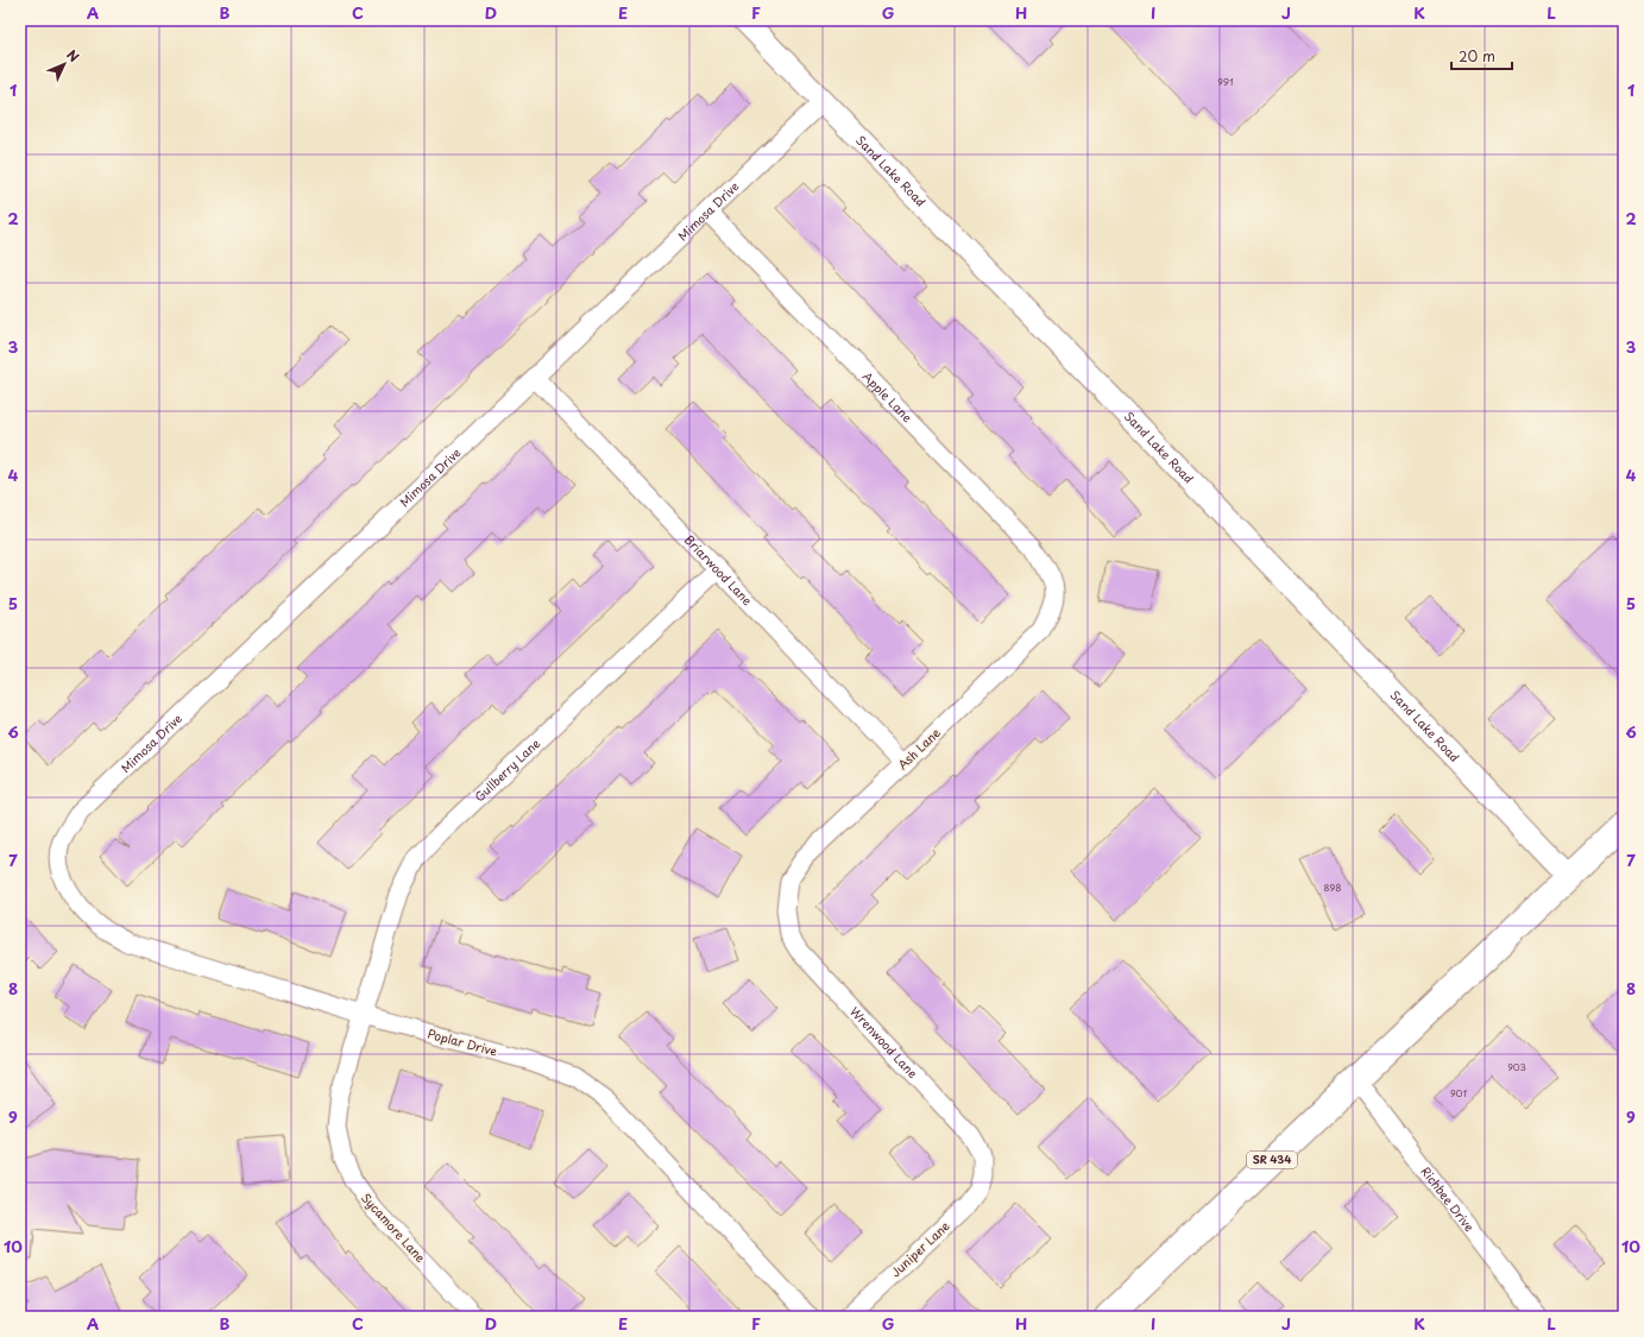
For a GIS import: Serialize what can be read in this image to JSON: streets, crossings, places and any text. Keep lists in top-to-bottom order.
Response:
{
  "streets": {
    "main road": ["SR 434"],
    "street": [
      "Sand Lake Road",
      "Mimosa Drive",
      "Apple Lane",
      "Briarwood Lane",
      "Ash Lane",
      "Gullberry Lane",
      "Poplar Drive",
      "Wrenwood Lane",
      "Richbee Drive",
      "Sycamore Lane",
      "Juniper Lane"
    ]
  },
  "crossings": [
    ["Sand Lake Road", "Mimosa Drive"],
    ["Sand Lake Road", "SR 434"],
    ["Mimosa Drive", "Apple Lane"],
    ["Mimosa Drive", "Briarwood Lane"],
    ["Mimosa Drive", "Poplar Drive"],
    ["Apple Lane", "Ash Lane"],
    ["Briarwood Lane", "Ash Lane"],
    ["Briarwood Lane", "Gullberry Lane"],
    ["Ash Lane", "Wrenwood Lane"],
    ["Gullberry Lane", "Poplar Drive"],
    ["Gullberry Lane", "Sycamore Lane"],
    ["Poplar Drive", "Sycamore Lane"],
    ["Wrenwood Lane", "Juniper Lane"],
    ["SR 434", "Richbee Drive"]
  ],
  "house_numbers": [
    "991",
    "898",
    "903",
    "901"
  ],
  "scale_bar": "20 m",
  "north": "top right",
  "grid": {
    "columns": [
      "A",
      "B",
      "C",
      "D",
      "E",
      "F",
      "G",
      "H",
      "I",
      "J",
      "K",
      "L"
    ],
    "rows": [
      "1",
      "2",
      "3",
      "4",
      "5",
      "6",
      "7",
      "8",
      "9",
      "10"
    ]
  }
}
